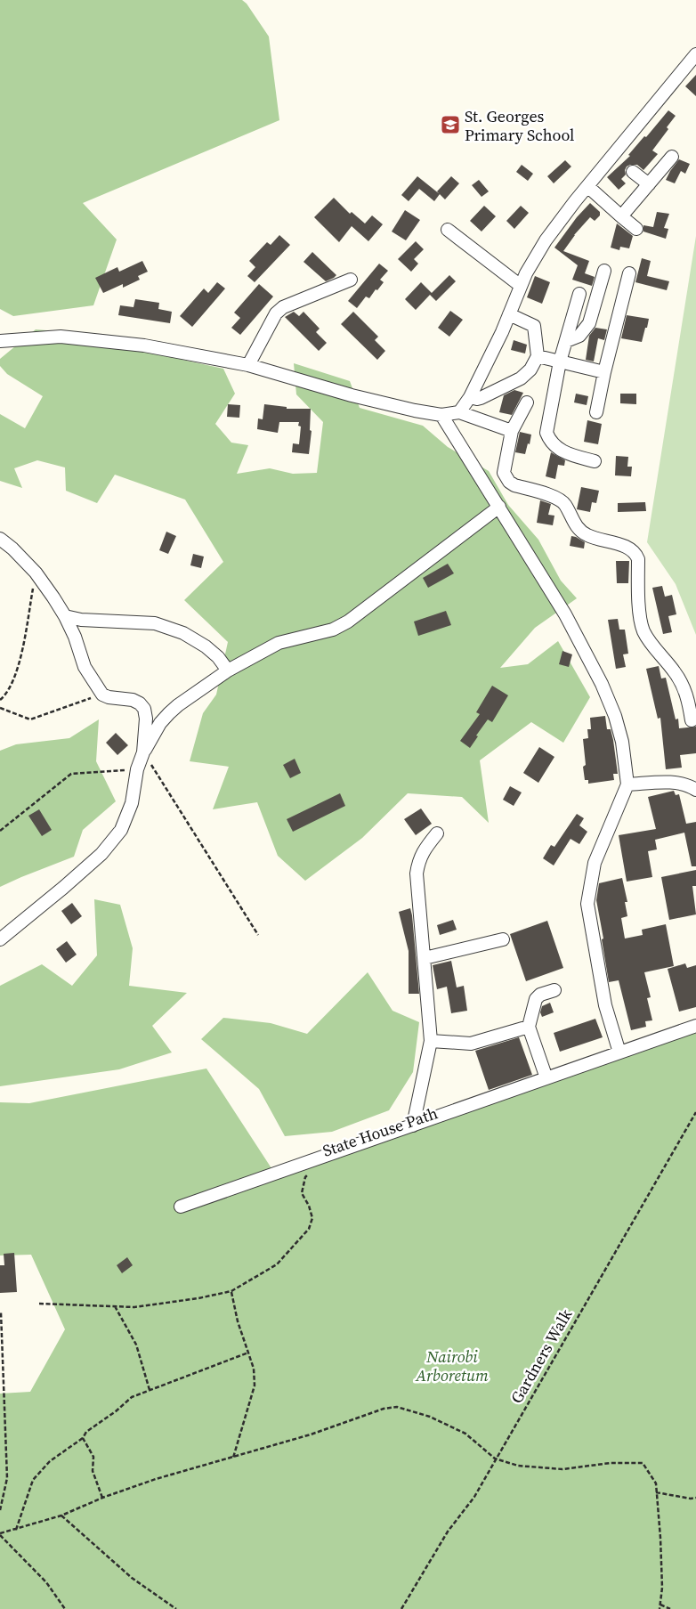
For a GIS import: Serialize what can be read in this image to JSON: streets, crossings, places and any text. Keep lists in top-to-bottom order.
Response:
{
  "streets": {
    "path": ["State House Path", "Gardners Walk"]
  },
  "parks": ["Nairobi Arboretum"],
  "places": {
    "school or university": ["St. Georges Primary School"]
  }
}
